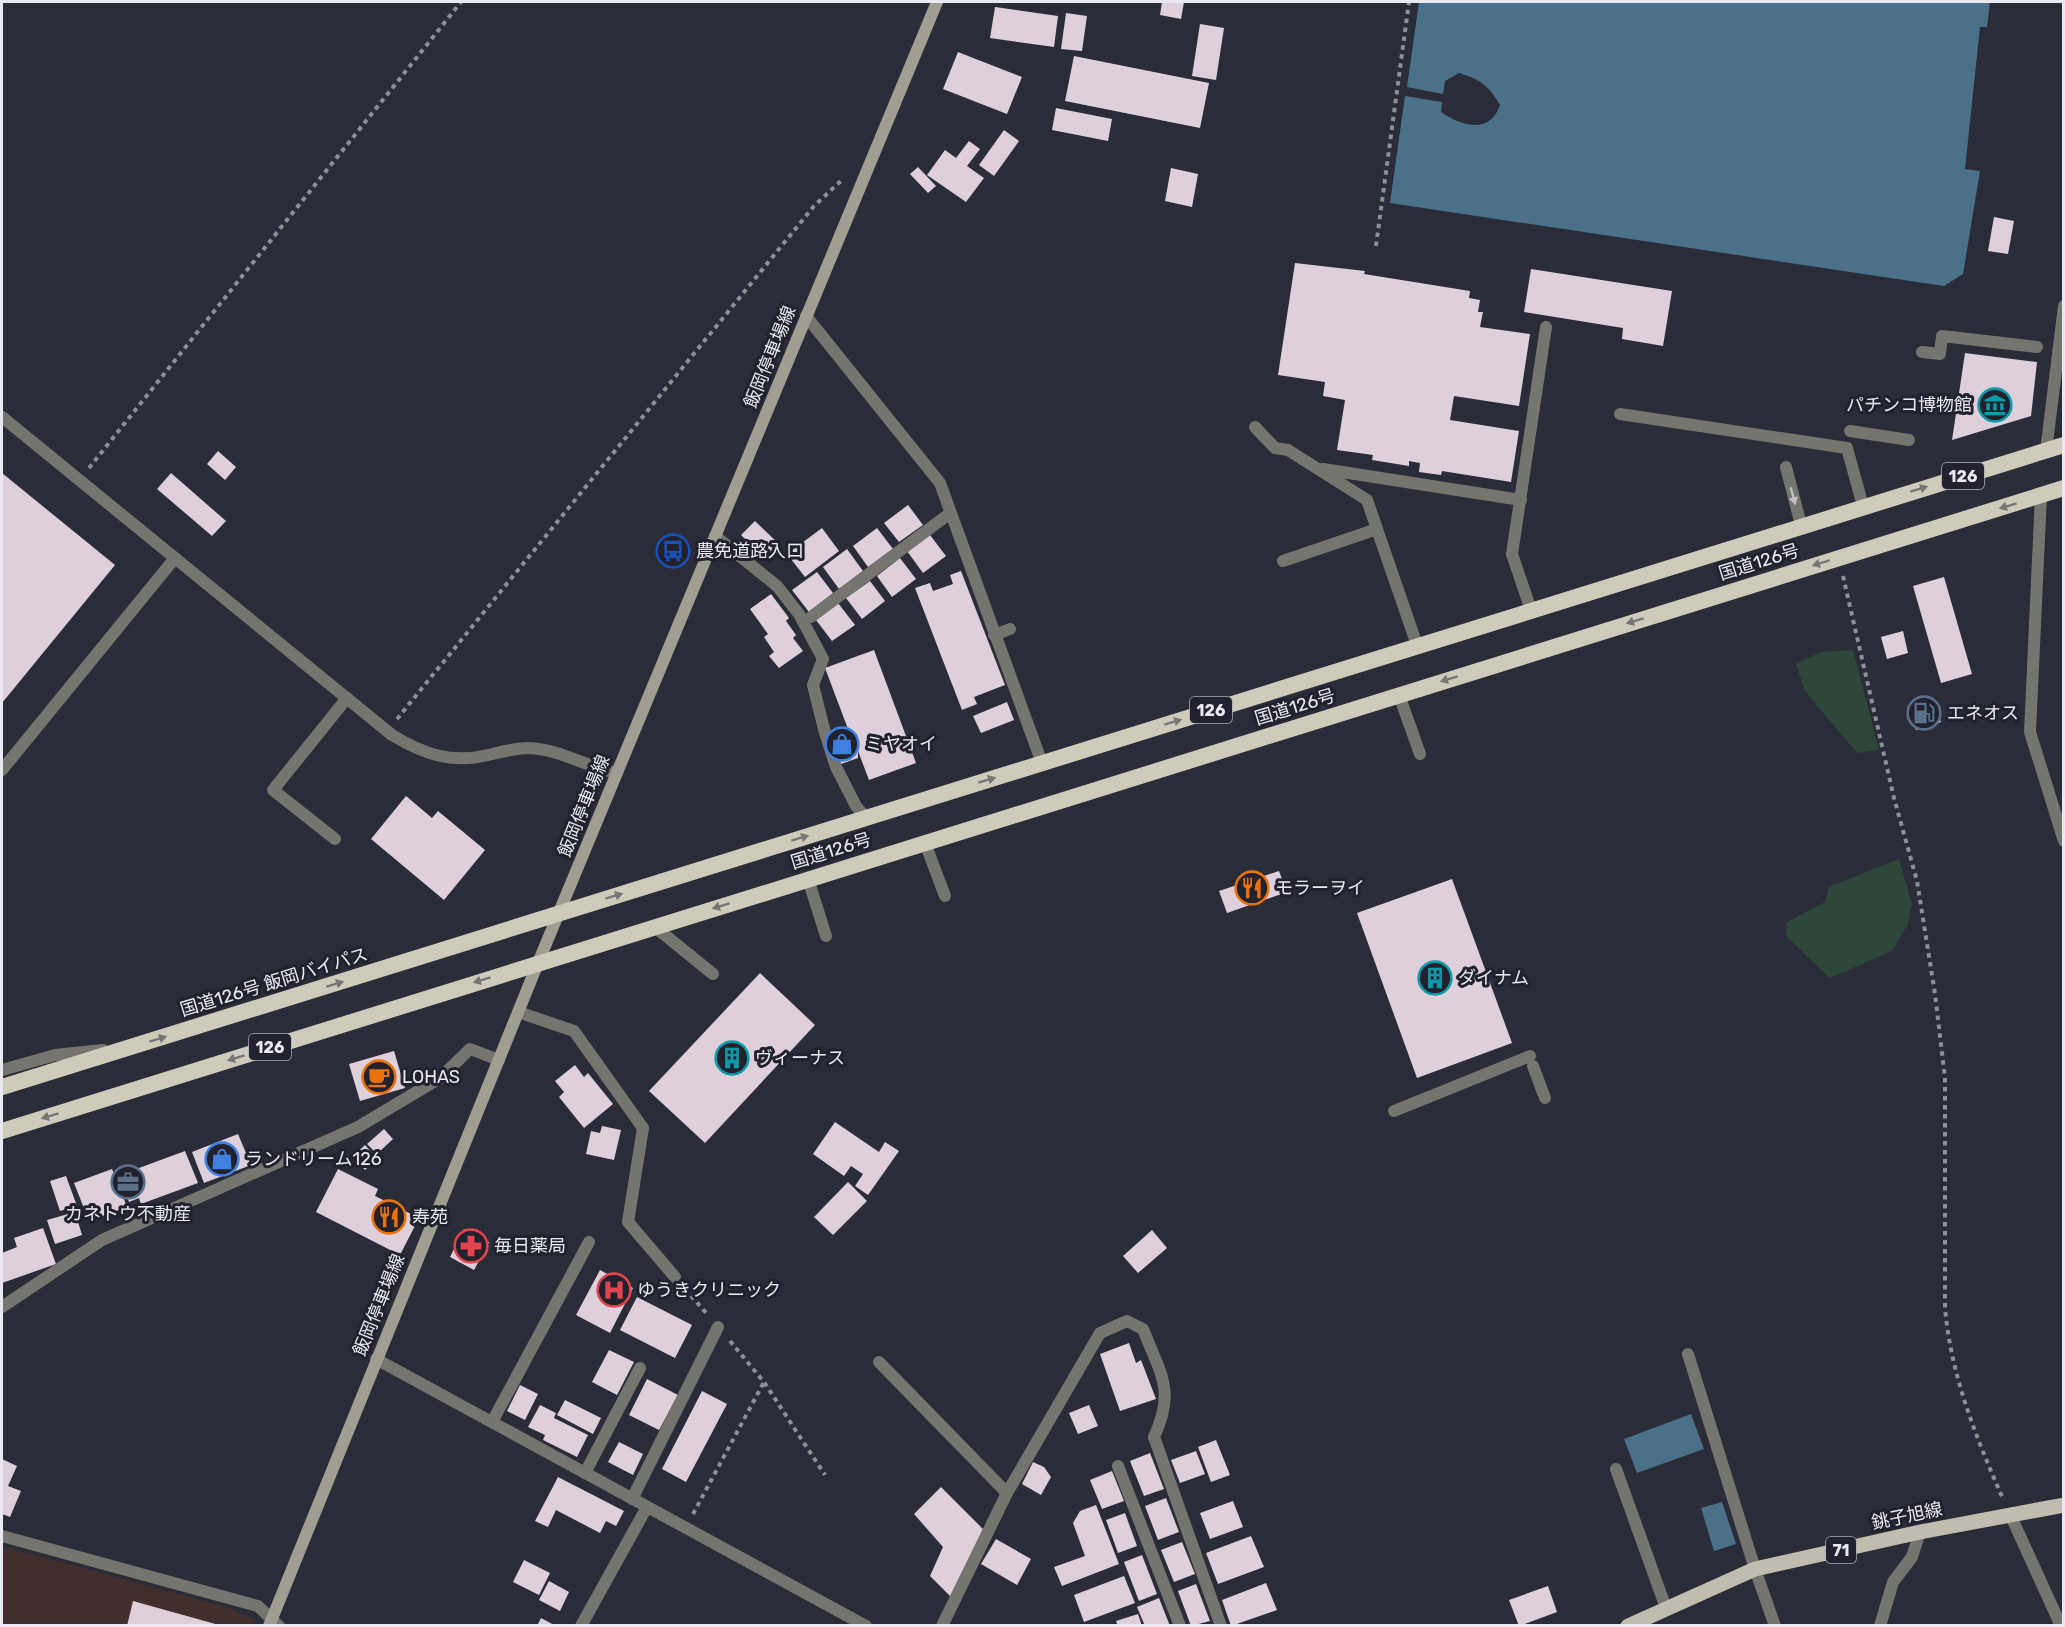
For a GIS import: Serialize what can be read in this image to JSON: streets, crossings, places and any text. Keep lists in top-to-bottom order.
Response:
{
  "streets": {
    "highway": ["126", "国道126号", "国道126号 飯岡バイパス"],
    "main road": ["飯岡停車場線", "銚子旭線", "71"]
  },
  "crossings": [
    ["飯岡停車場線", "126"],
    ["飯岡停車場線", "国道126号"],
    ["飯岡停車場線", "国道126号 飯岡バイパス"],
    ["126", "国道126号"],
    ["国道126号", "国道126号 飯岡バイパス"]
  ],
  "places": {
    "museum": ["パチンコ博物館"],
    "bus stop": ["農免道路入口"],
    "fuel station": ["エネオス"],
    "shop": ["ミヤオイ", "ランドリーム126"],
    "restaurant": ["モラーヲイ", "寿苑"],
    "building": ["ダイナム", "ヴィーナス"],
    "cafe": ["LOHAS"],
    "office": ["カネトウ不動産"],
    "pharmacy": ["毎日薬局"],
    "hospital": ["ゆうきクリニック"]
  }
}
